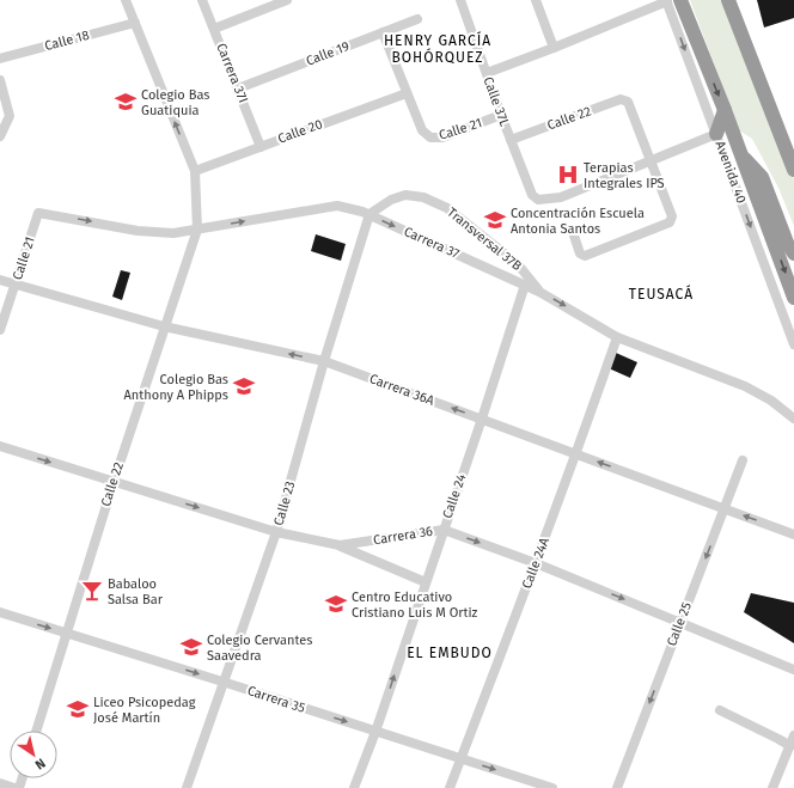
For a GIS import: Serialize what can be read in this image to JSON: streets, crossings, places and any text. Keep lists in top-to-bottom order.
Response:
{
  "streets": {
    "highway": ["Avenida 40"],
    "street": [
      "Calle 18",
      "Calle 19",
      "Carrera 37I",
      "Calle 37L",
      "Calle 22",
      "Calle 21",
      "Calle 20",
      "Transversal 37B",
      "Carrera 37",
      "Carrera 36A",
      "Calle 24",
      "Calle 23",
      "Carrera 36",
      "Calle 24A",
      "Calle 25",
      "Carrera 35"
    ]
  },
  "crossings": [
    ["Calle 19", "Carrera 37I"],
    ["Carrera 37I", "Calle 20"],
    ["Calle 37L", "Calle 22"],
    ["Calle 37L", "Calle 21"],
    ["Calle 22", "Carrera 37"],
    ["Calle 22", "Carrera 36A"],
    ["Calle 22", "Carrera 36"],
    ["Calle 22", "Carrera 35"],
    ["Calle 21", "Calle 20"],
    ["Calle 21", "Carrera 37"],
    ["Calle 21", "Carrera 36A"],
    ["Transversal 37B", "Carrera 37"],
    ["Transversal 37B", "Calle 23"],
    ["Carrera 37", "Calle 24"],
    ["Carrera 37", "Calle 23"],
    ["Carrera 37", "Calle 24A"],
    ["Carrera 36A", "Calle 24"],
    ["Carrera 36A", "Calle 23"],
    ["Carrera 36A", "Calle 24A"],
    ["Carrera 36A", "Calle 25"],
    ["Calle 24", "Carrera 36"],
    ["Calle 24", "Carrera 35"],
    ["Calle 23", "Carrera 36"],
    ["Calle 23", "Carrera 35"],
    ["Carrera 36", "Calle 24A"],
    ["Carrera 36", "Calle 25"],
    ["Calle 24A", "Carrera 35"]
  ],
  "one_way": [
    "Carrera 37",
    "Carrera 36A",
    "Carrera 36",
    "Calle 25",
    "Carrera 35"
  ],
  "districts": ["HENRY GARCÍA BOHÓRQUEZ", "TEUSACÁ", "EL EMBUDO"],
  "places": {
    "school or university": [
      "Colegio Bas Guatiquia",
      "Concentración Escuela Antonia Santos",
      "Colegio Bas Anthony A Phipps",
      "Centro Educativo Cristiano Luis M Ortiz",
      "Colegio Cervantes Saavedra",
      "Liceo Psicopedag José Martín"
    ],
    "hospital": ["Terapias Integrales IPS"],
    "bar": ["Babaloo Salsa Bar"]
  },
  "north": "bottom right"
}
